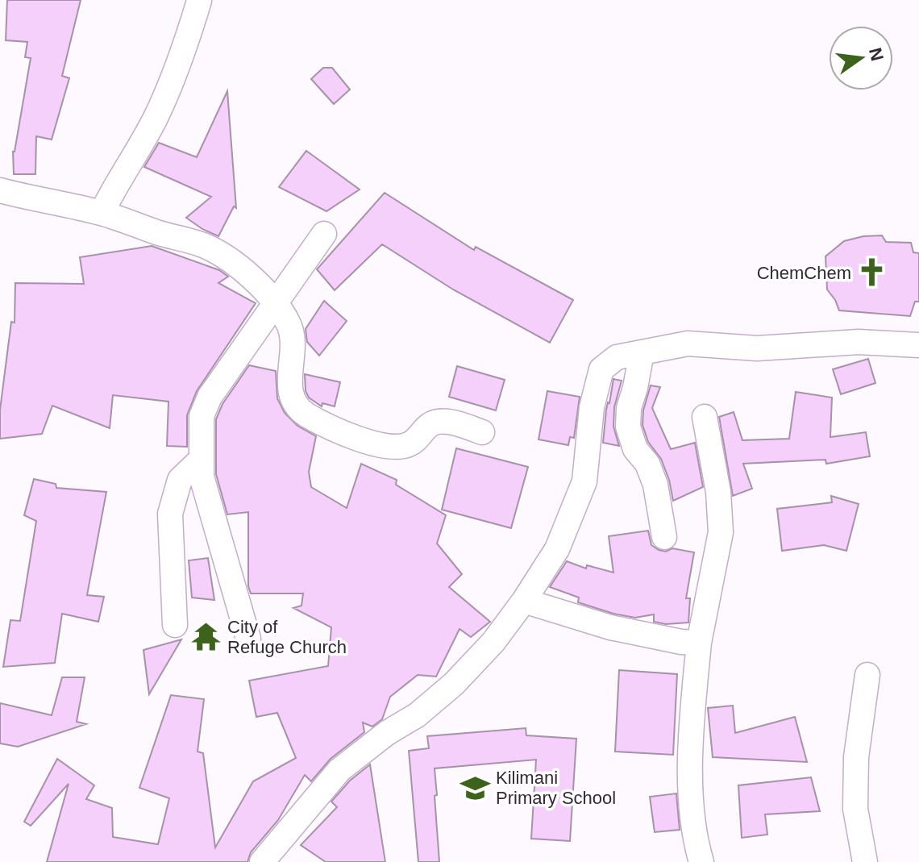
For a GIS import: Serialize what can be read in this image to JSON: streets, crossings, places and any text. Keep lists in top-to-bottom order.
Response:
{
  "places": {
    "church": ["ChemChem"],
    "temple": ["City of Refuge Church"],
    "school or university": ["Kilimani Primary School"]
  },
  "north": "right"
}
